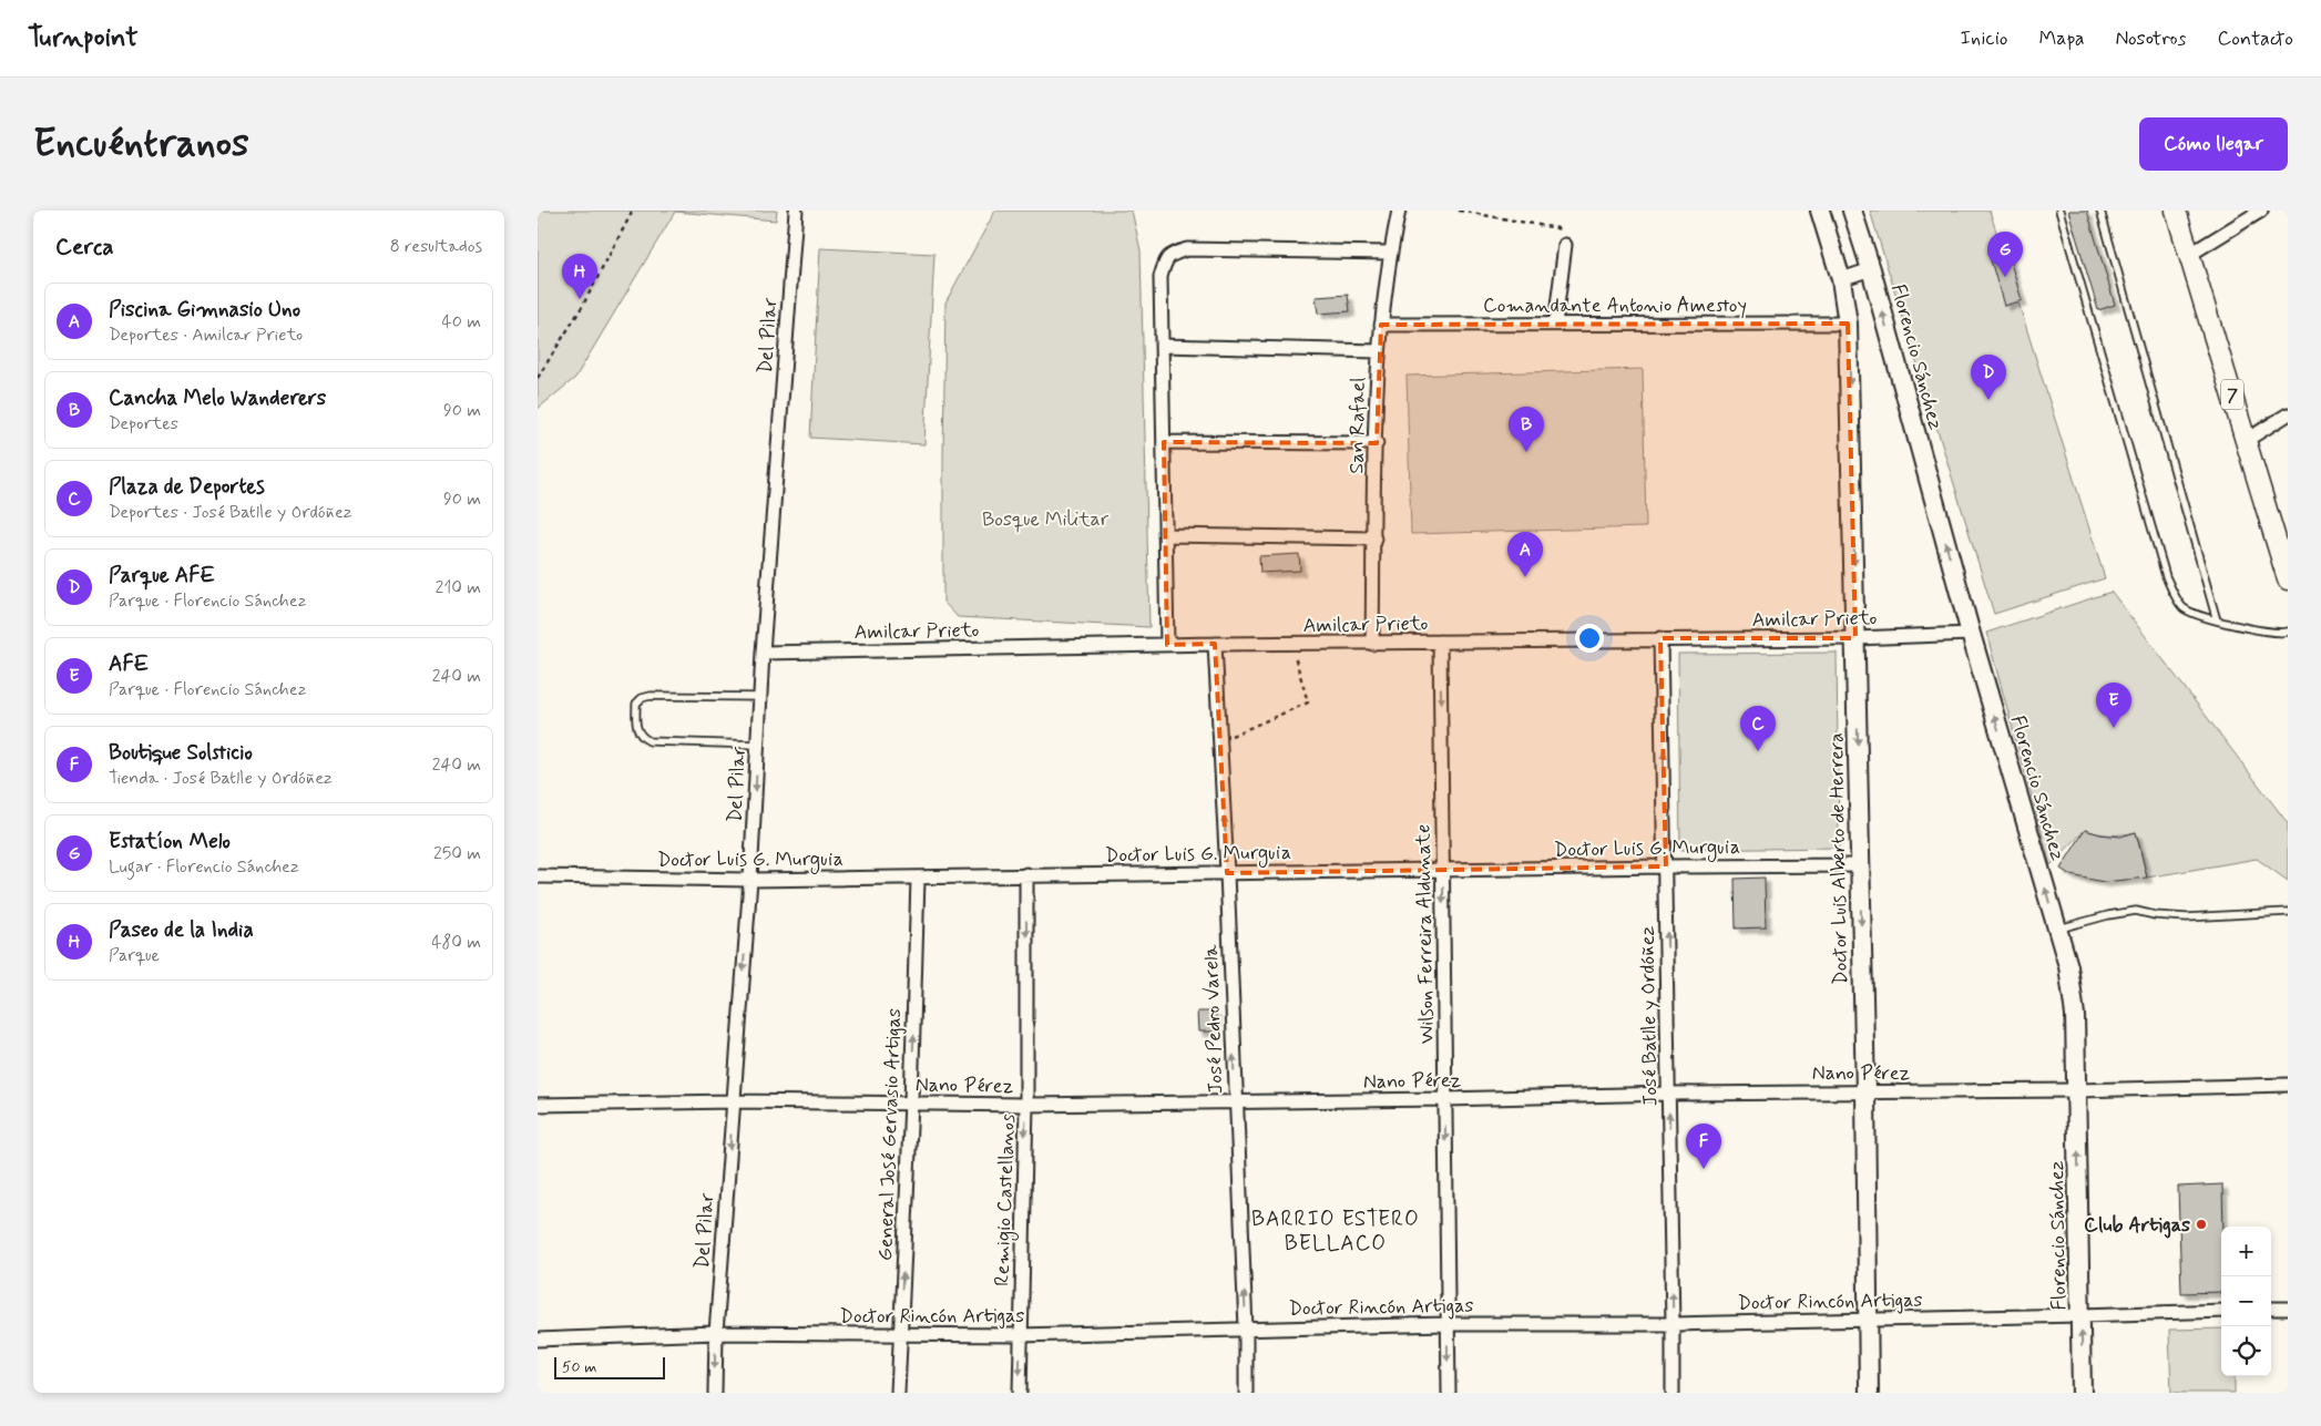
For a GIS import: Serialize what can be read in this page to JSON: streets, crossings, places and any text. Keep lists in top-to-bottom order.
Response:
{
  "streets": {
    "main road": ["7"],
    "street": [
      "Comandante Antonio Amestoy",
      "Del Pilar",
      "Florencio Sánchez",
      "San Rafael",
      "Amilcar Prieto",
      "Doctor Luis G. Murguia",
      "Doctor Luis Alberto de Herrera",
      "Wilson Ferreira Aldunate",
      "José Batlle y Ordóñez",
      "José Pedro Varela",
      "Nano Pérez",
      "General José Gervasio Artigas",
      "Remigio Castellanos",
      "Doctor Rincón Artigas"
    ]
  },
  "crossings": [
    ["Comandante Antonio Amestoy", "San Rafael"],
    ["Comandante Antonio Amestoy", "Doctor Luis Alberto de Herrera"],
    ["Del Pilar", "Amilcar Prieto"],
    ["Del Pilar", "Doctor Luis G. Murguia"],
    ["Del Pilar", "Nano Pérez"],
    ["Del Pilar", "Doctor Rincón Artigas"],
    ["Florencio Sánchez", "Amilcar Prieto"],
    ["Florencio Sánchez", "Nano Pérez"],
    ["Florencio Sánchez", "Doctor Rincón Artigas"],
    ["San Rafael", "Amilcar Prieto"],
    ["Amilcar Prieto", "Doctor Luis Alberto de Herrera"],
    ["Amilcar Prieto", "Wilson Ferreira Aldunate"],
    ["Amilcar Prieto", "José Batlle y Ordóñez"],
    ["Amilcar Prieto", "José Pedro Varela"],
    ["Doctor Luis G. Murguia", "Doctor Luis Alberto de Herrera"],
    ["Doctor Luis G. Murguia", "Wilson Ferreira Aldunate"],
    ["Doctor Luis G. Murguia", "José Batlle y Ordóñez"],
    ["Doctor Luis G. Murguia", "José Pedro Varela"],
    ["Doctor Luis G. Murguia", "General José Gervasio Artigas"],
    ["Doctor Luis G. Murguia", "Remigio Castellanos"],
    ["Doctor Luis Alberto de Herrera", "Nano Pérez"],
    ["Doctor Luis Alberto de Herrera", "Doctor Rincón Artigas"],
    ["Wilson Ferreira Aldunate", "Nano Pérez"],
    ["Wilson Ferreira Aldunate", "Doctor Rincón Artigas"],
    ["José Batlle y Ordóñez", "Nano Pérez"],
    ["José Batlle y Ordóñez", "Doctor Rincón Artigas"],
    ["José Pedro Varela", "Nano Pérez"],
    ["José Pedro Varela", "Doctor Rincón Artigas"],
    ["Nano Pérez", "General José Gervasio Artigas"],
    ["Nano Pérez", "Remigio Castellanos"],
    ["General José Gervasio Artigas", "Doctor Rincón Artigas"],
    ["Remigio Castellanos", "Doctor Rincón Artigas"]
  ],
  "one_way": [
    "Del Pilar",
    "Florencio Sánchez",
    "Doctor Luis Alberto de Herrera",
    "Wilson Ferreira Aldunate",
    "José Batlle y Ordóñez",
    "José Pedro Varela",
    "General José Gervasio Artigas",
    "Remigio Castellanos"
  ],
  "districts": ["BARRIO ESTERO BELLACO"],
  "parks": ["Bosque Militar"],
  "places": ["Club Artigas"],
  "scale_bar": "50 m",
  "page": {
    "header": "Turnpoint",
    "nav": [
      "Inicio",
      "Mapa",
      "Nosotros",
      "Contacto"
    ],
    "buttons": "Cómo llegar",
    "title": "Encuéntranos",
    "heading": ["Cerca", "8 resultados"],
    "pins": [
      "G",
      "H",
      "D",
      "B",
      "A",
      "E",
      "C",
      "F"
    ],
    "list": [
      {
        "mark": "A",
        "name": "Piscina Gimnasio Uno",
        "note": "Deportes · Amilcar Prieto",
        "value": "40 m"
      },
      {
        "mark": "B",
        "name": "Cancha Melo Wanderers",
        "note": "Deportes",
        "value": "90 m"
      },
      {
        "mark": "C",
        "name": "Plaza de Deportes",
        "note": "Deportes · José Batlle y Ordóñez",
        "value": "90 m"
      },
      {
        "mark": "D",
        "name": "Parque AFE",
        "note": "Parque · Florencio Sánchez",
        "value": "210 m"
      },
      {
        "mark": "E",
        "name": "AFE",
        "note": "Parque · Florencio Sánchez",
        "value": "240 m"
      },
      {
        "mark": "F",
        "name": "Boutique Solsticio",
        "note": "Tienda · José Batlle y Ordóñez",
        "value": "240 m"
      },
      {
        "mark": "G",
        "name": "Estatíon Melo",
        "note": "Lugar · Florencio Sánchez",
        "value": "250 m"
      },
      {
        "mark": "H",
        "name": "Paseo de la India",
        "note": "Parque",
        "value": "480 m"
      }
    ],
    "map_buttons": ["+", "−"],
    "scale": "50 m"
  }
}
